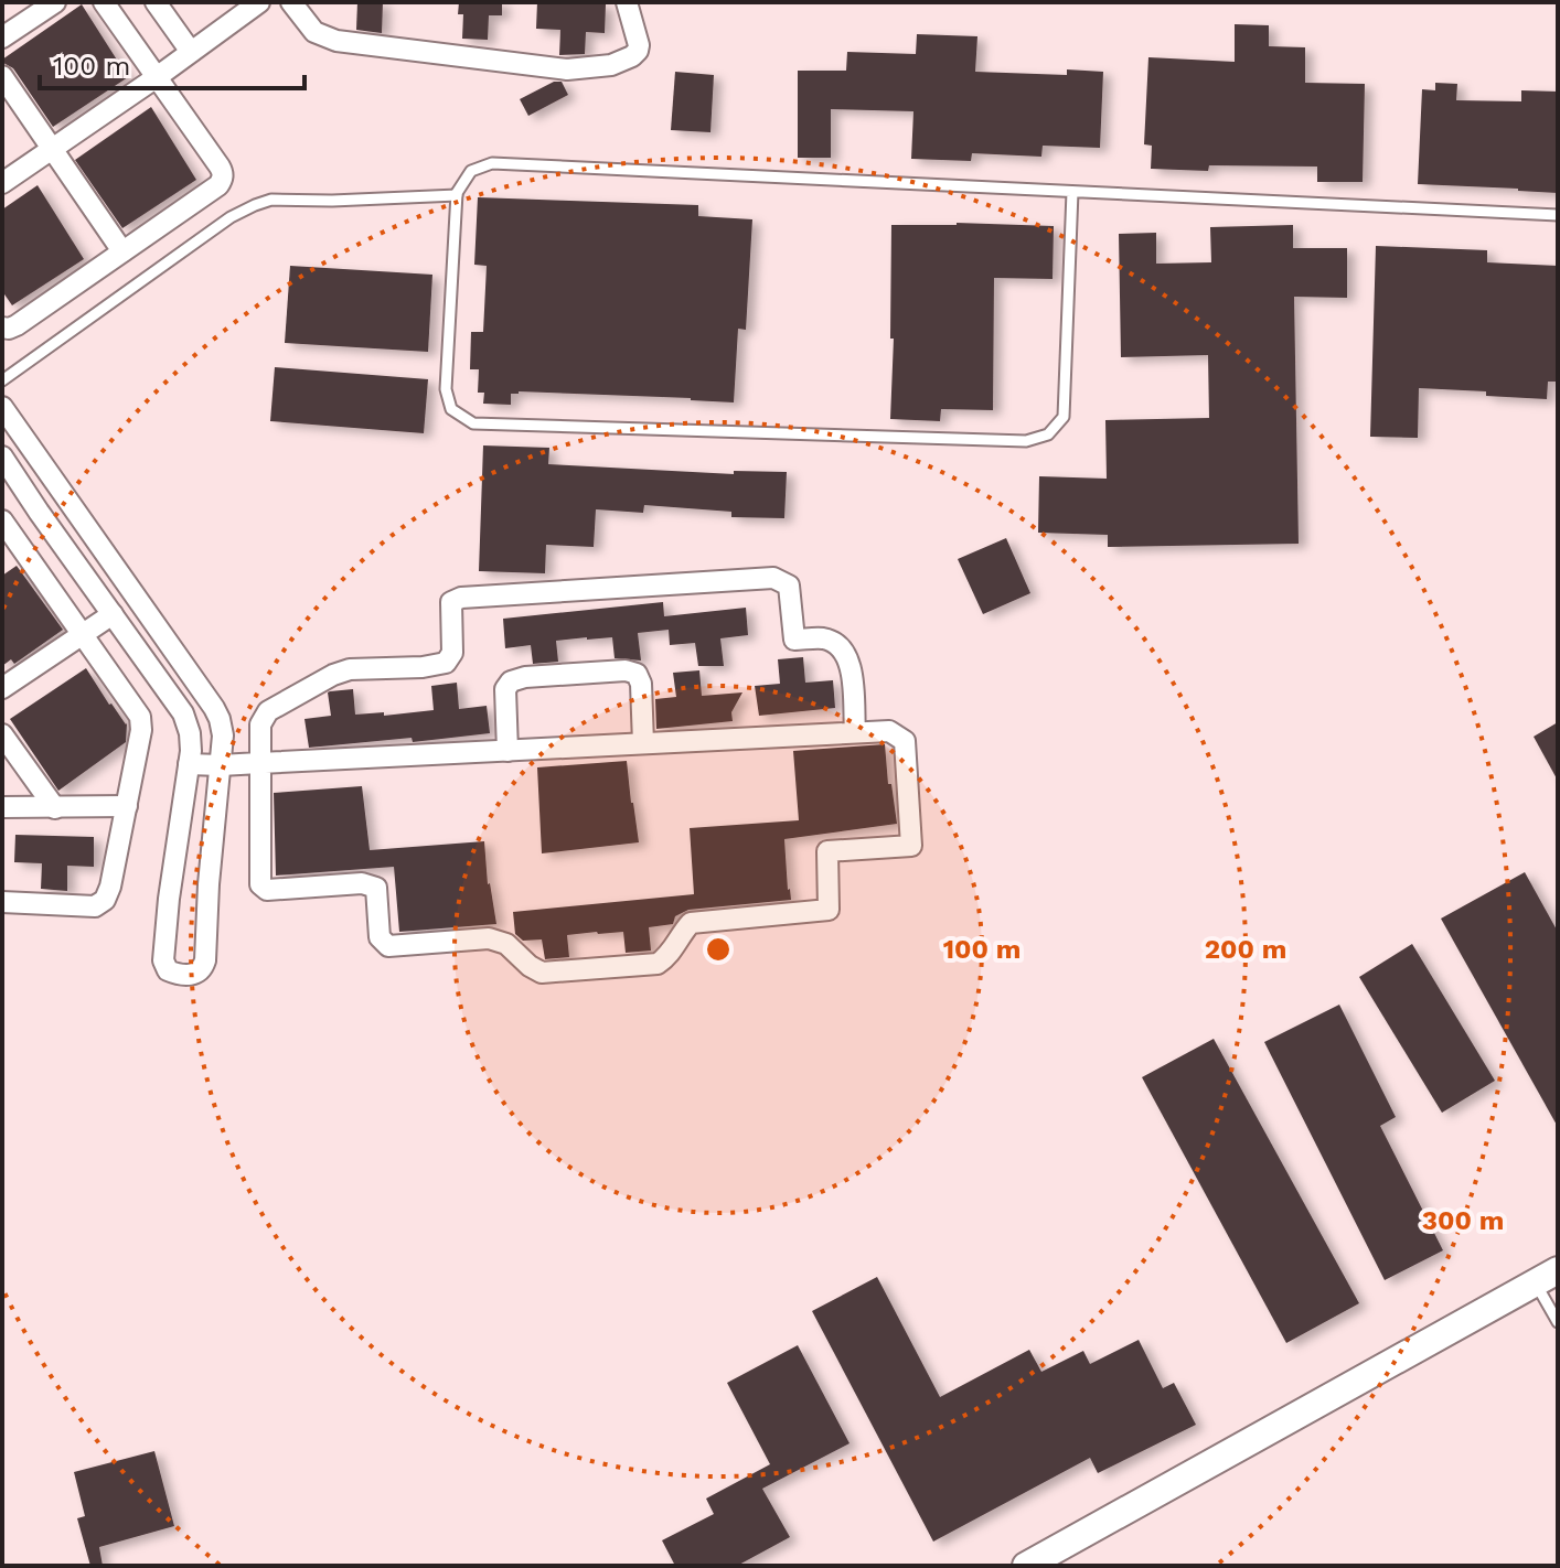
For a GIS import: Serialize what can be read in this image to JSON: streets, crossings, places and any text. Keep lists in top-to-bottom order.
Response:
{
  "scale_bar": "100 m",
  "rings": ["100 m", "200 m", "300 m"]
}
